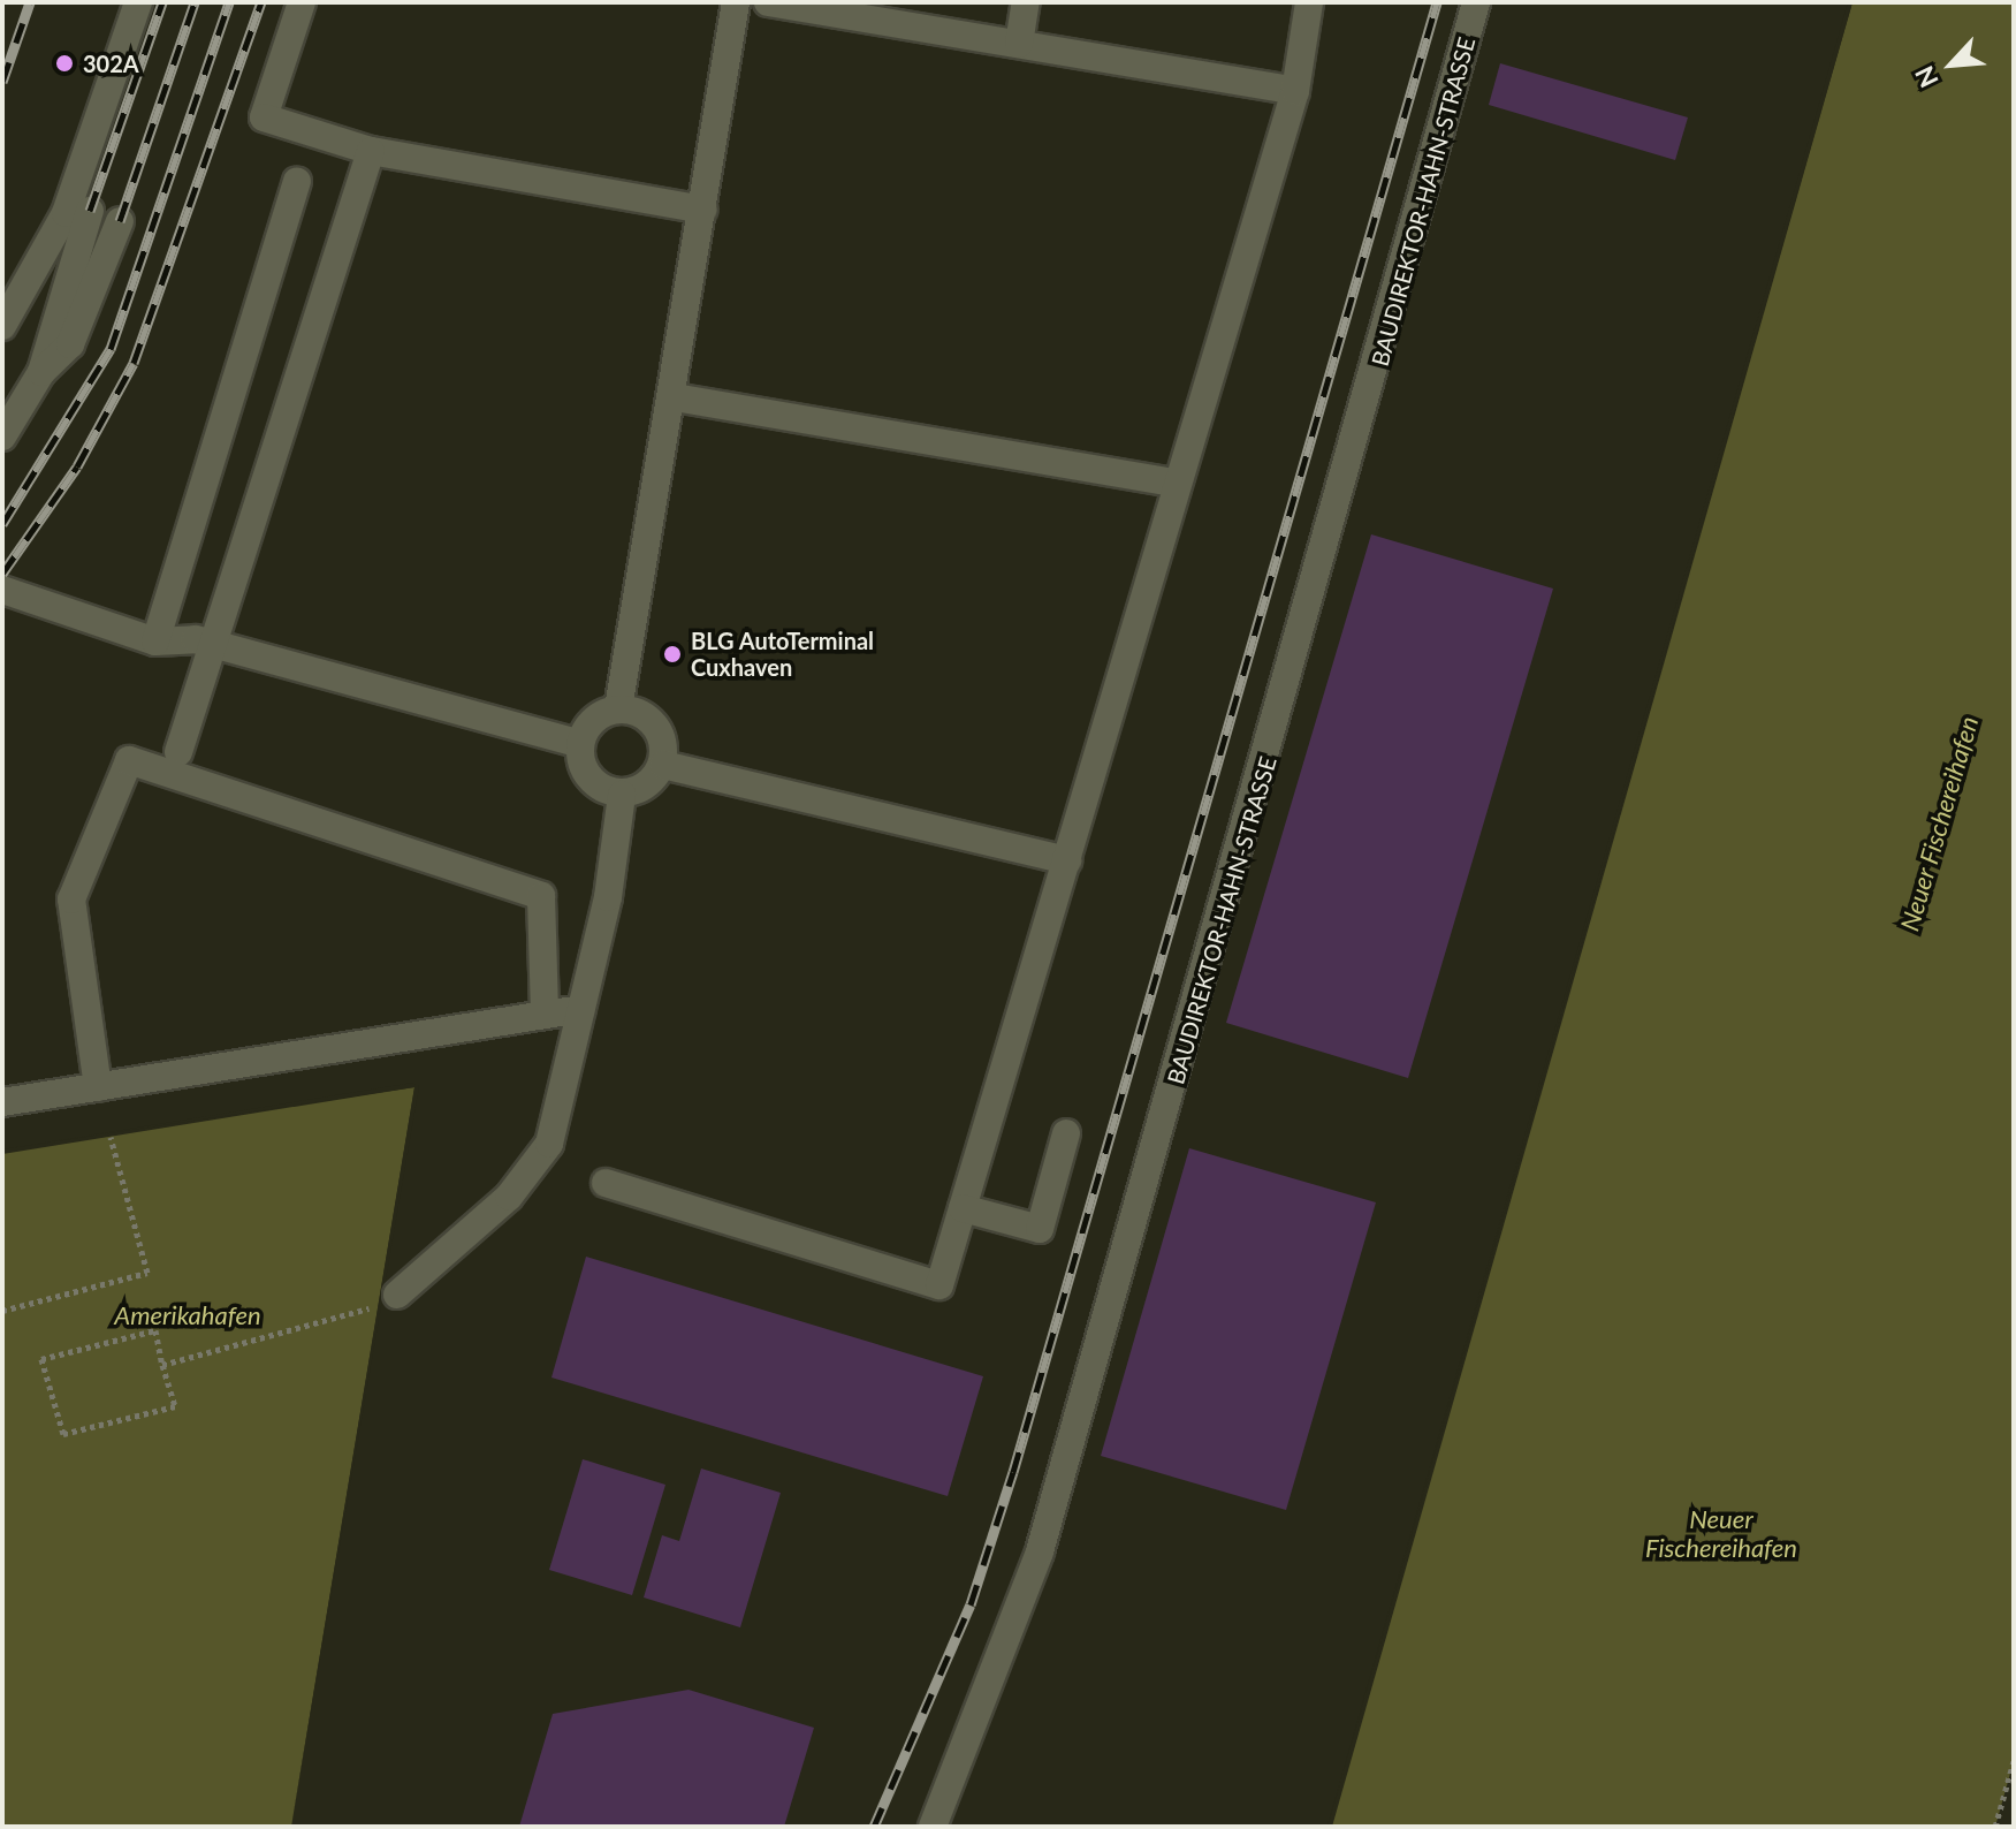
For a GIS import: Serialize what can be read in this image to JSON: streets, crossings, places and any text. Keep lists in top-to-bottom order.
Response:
{
  "streets": {
    "street": ["BAUDIREKTOR-HAHN-STRASSE"]
  },
  "water": ["Neuer Fischereihafen", "Amerikahafen"],
  "places": ["302A", "BLG AutoTerminal Cuxhaven"],
  "north": "bottom left"
}
